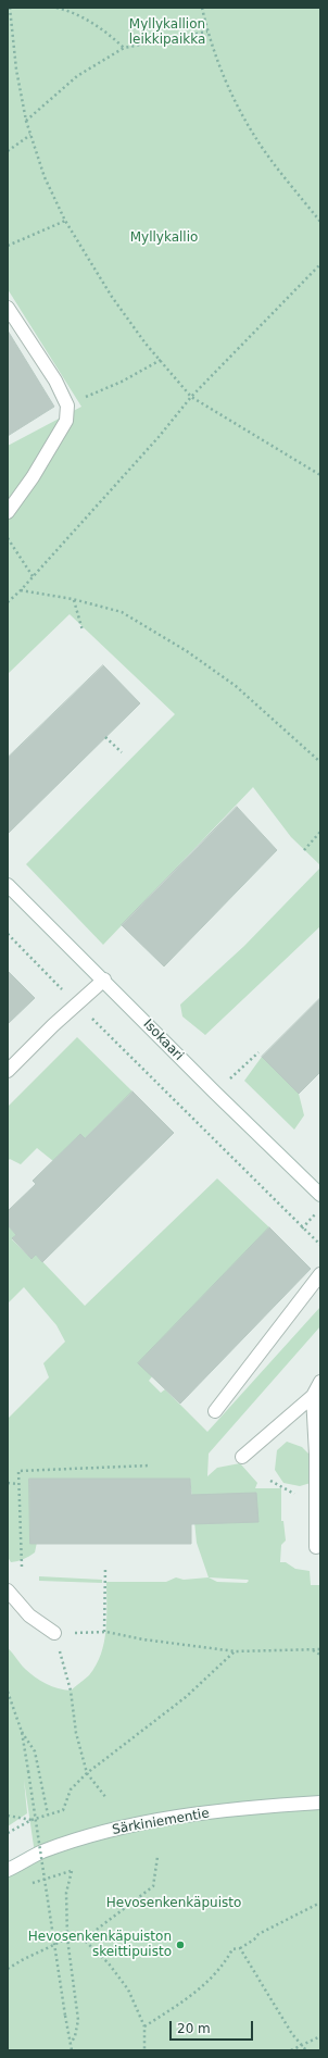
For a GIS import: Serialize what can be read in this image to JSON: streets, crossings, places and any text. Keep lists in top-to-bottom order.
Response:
{
  "streets": {
    "street": ["Isokaari", "Särkiniementie"]
  },
  "parks": ["Myllykallion leikkipaikka", "Myllykallio", "Hevosenkenkäpuisto"],
  "places": ["Hevosenkenkäpuiston skeittipuisto"],
  "scale_bar": "20 m"
}
